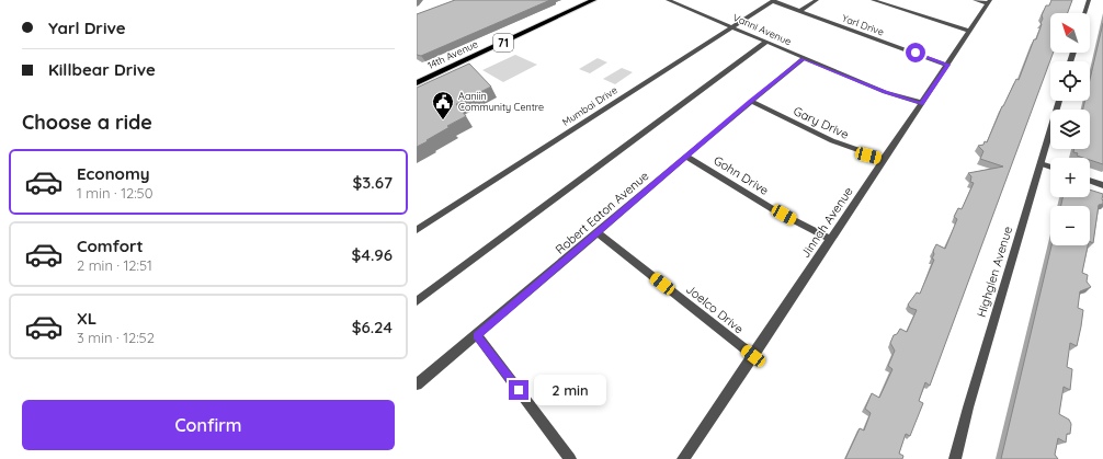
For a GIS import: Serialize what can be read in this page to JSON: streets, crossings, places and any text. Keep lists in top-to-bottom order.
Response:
{
  "streets": {
    "main road": ["71", "14th Avenue"],
    "street": [
      "Yarl Drive",
      "Vanni Avenue",
      "Mumbai Drive",
      "Gary Drive",
      "Gohn Drive",
      "Robert Eaton Avenue",
      "Jinnah Avenue",
      "Highglen Avenue",
      "Joelco Drive"
    ]
  },
  "crossings": [
    ["Yarl Drive", "Mumbai Drive"],
    ["Yarl Drive", "Jinnah Avenue"],
    ["Vanni Avenue", "Mumbai Drive"],
    ["Vanni Avenue", "Robert Eaton Avenue"],
    ["Vanni Avenue", "Jinnah Avenue"],
    ["Gary Drive", "Robert Eaton Avenue"],
    ["Gary Drive", "Jinnah Avenue"],
    ["Gohn Drive", "Robert Eaton Avenue"],
    ["Gohn Drive", "Jinnah Avenue"],
    ["Robert Eaton Avenue", "Joelco Drive"],
    ["Jinnah Avenue", "Joelco Drive"]
  ],
  "places": {
    "public building": ["Aaniin Community Centre"]
  },
  "north": "top left",
  "page": {
    "banner": ["Yarl Drive", "Killbear Drive"],
    "map_buttons": ["+", "−"],
    "heading": "Choose a ride",
    "list": [
      {
        "name": "Economy",
        "note": "1 min · 12:50",
        "value": "$3.67"
      },
      {
        "name": "Comfort",
        "note": "2 min · 12:51",
        "value": "$4.96"
      },
      {
        "name": "XL",
        "note": "3 min · 12:52",
        "value": "$6.24"
      }
    ],
    "bubble": "2 min",
    "buttons": "Confirm"
  }
}
